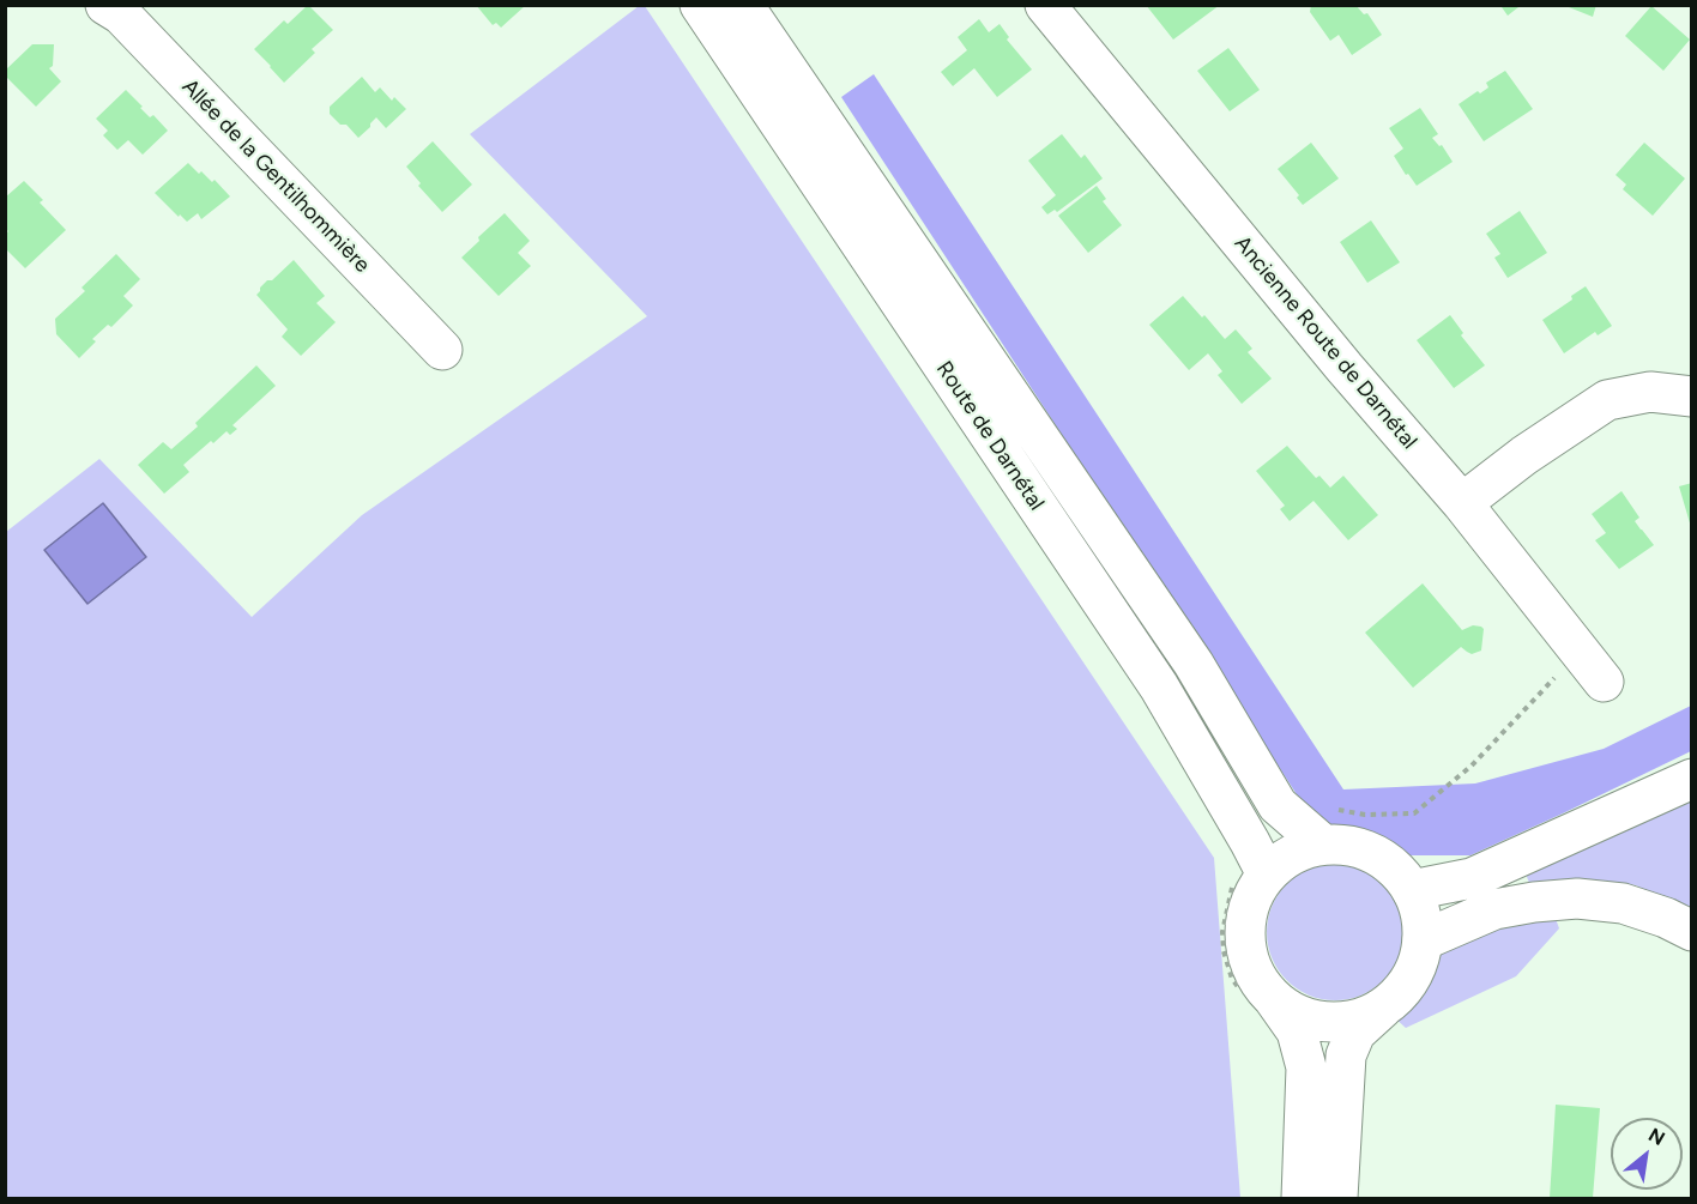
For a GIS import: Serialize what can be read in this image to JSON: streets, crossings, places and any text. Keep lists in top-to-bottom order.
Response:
{
  "streets": {
    "main road": ["Allée de la Gentilhommière", "Ancienne Route de Darnétal", "Route de Darnétal"]
  },
  "north": "top right"
}
